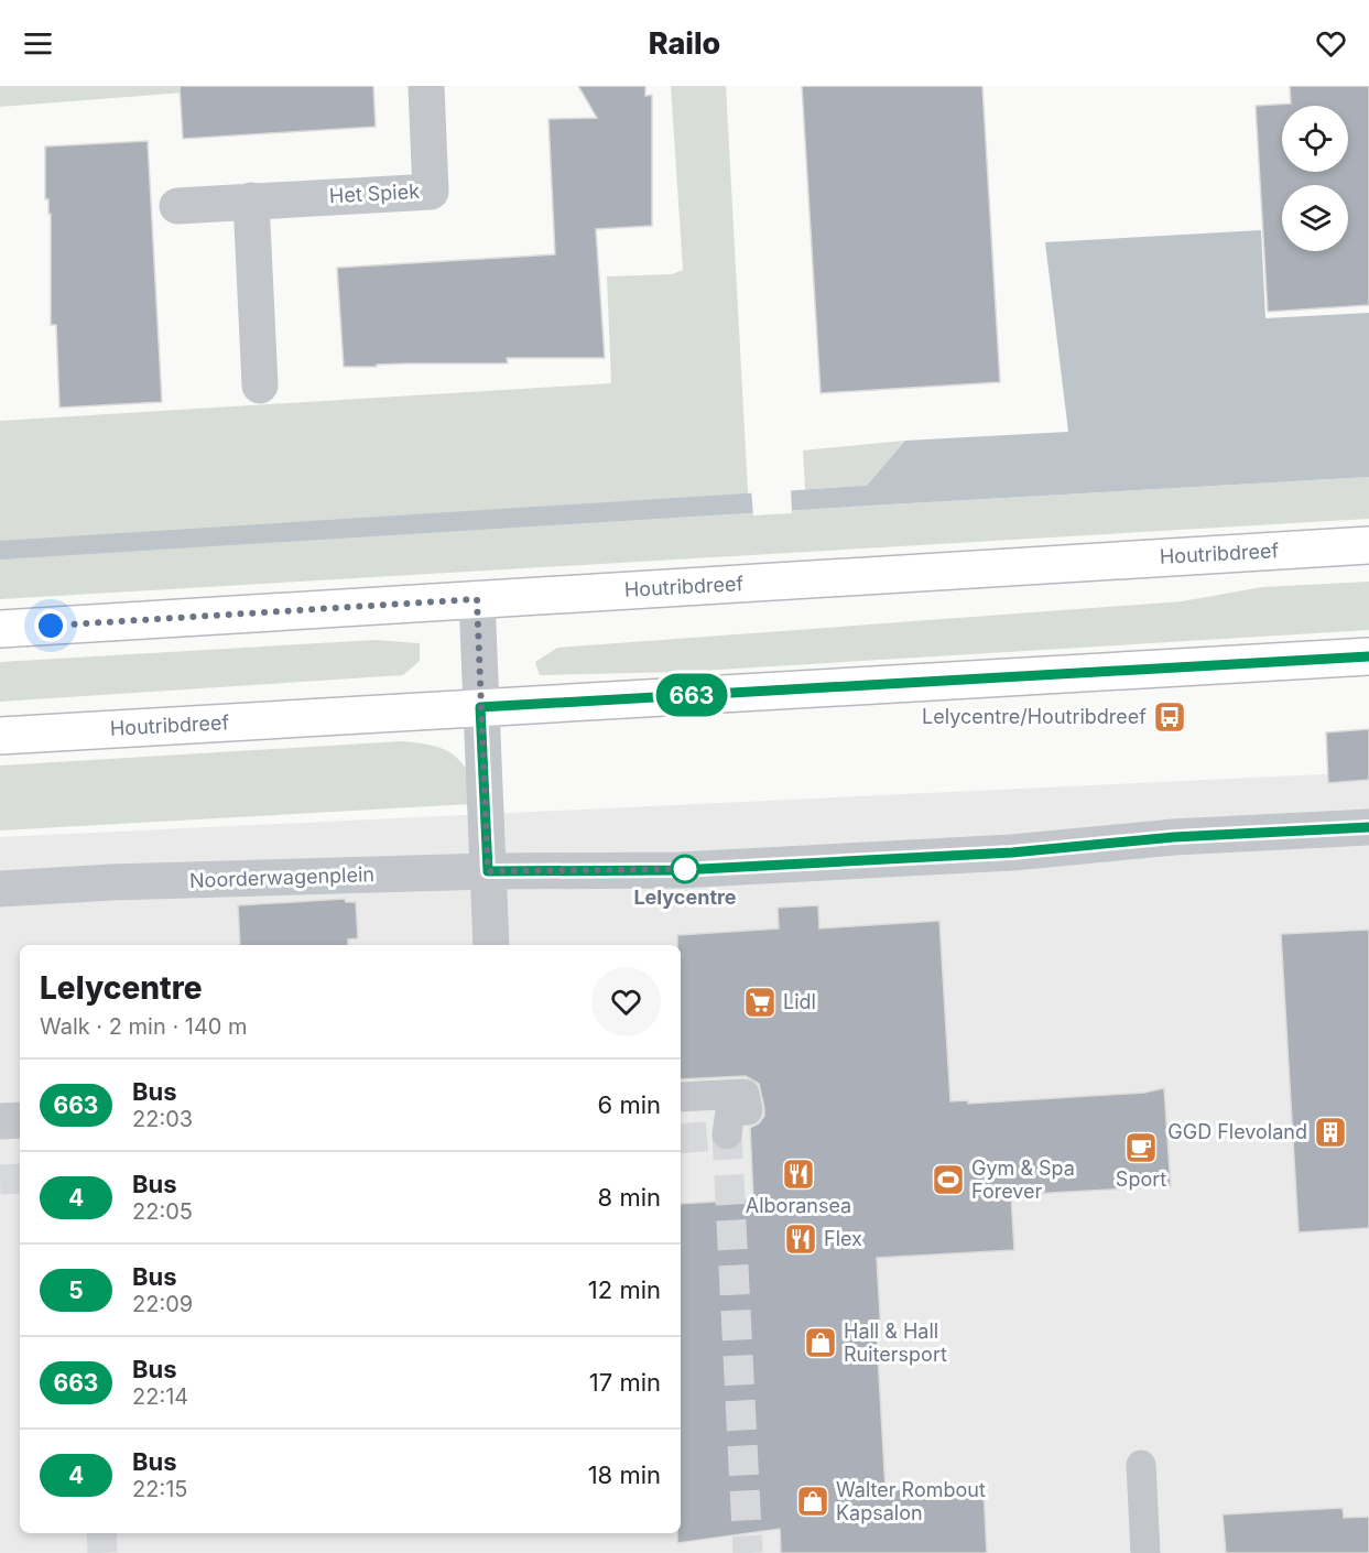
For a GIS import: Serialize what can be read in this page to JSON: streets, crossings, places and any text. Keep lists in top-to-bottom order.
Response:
{
  "streets": {
    "main road": ["Houtribdreef"],
    "street": ["Het Spiek", "Noorderwagenplein"]
  },
  "places": {
    "bus stop": ["Lelycentre/Houtribdreef"],
    "other": ["Lelycentre"],
    "supermarket": ["Lidl"],
    "building": ["GGD Flevoland"],
    "cafe": ["Sport"],
    "restaurant": ["Alboransea", "Flex"],
    "sports": ["Gym & Spa Forever"],
    "shop": ["Hall & Hall Ruitersport", "Walter Rombout Kapsalon"]
  },
  "lines": ["bus line 663"],
  "page": {
    "header": "Railo",
    "on_map": "663",
    "heading": ["Lelycentre", "Walk · 2 min · 140 m"],
    "list": [
      {
        "mark": "663",
        "name": "Bus",
        "note": "22:03",
        "value": "6 min"
      },
      {
        "mark": "4",
        "name": "Bus",
        "note": "22:05",
        "value": "8 min"
      },
      {
        "mark": "5",
        "name": "Bus",
        "note": "22:09",
        "value": "12 min"
      },
      {
        "mark": "663",
        "name": "Bus",
        "note": "22:14",
        "value": "17 min"
      },
      {
        "mark": "4",
        "name": "Bus",
        "note": "22:15",
        "value": "18 min"
      }
    ]
  }
}
